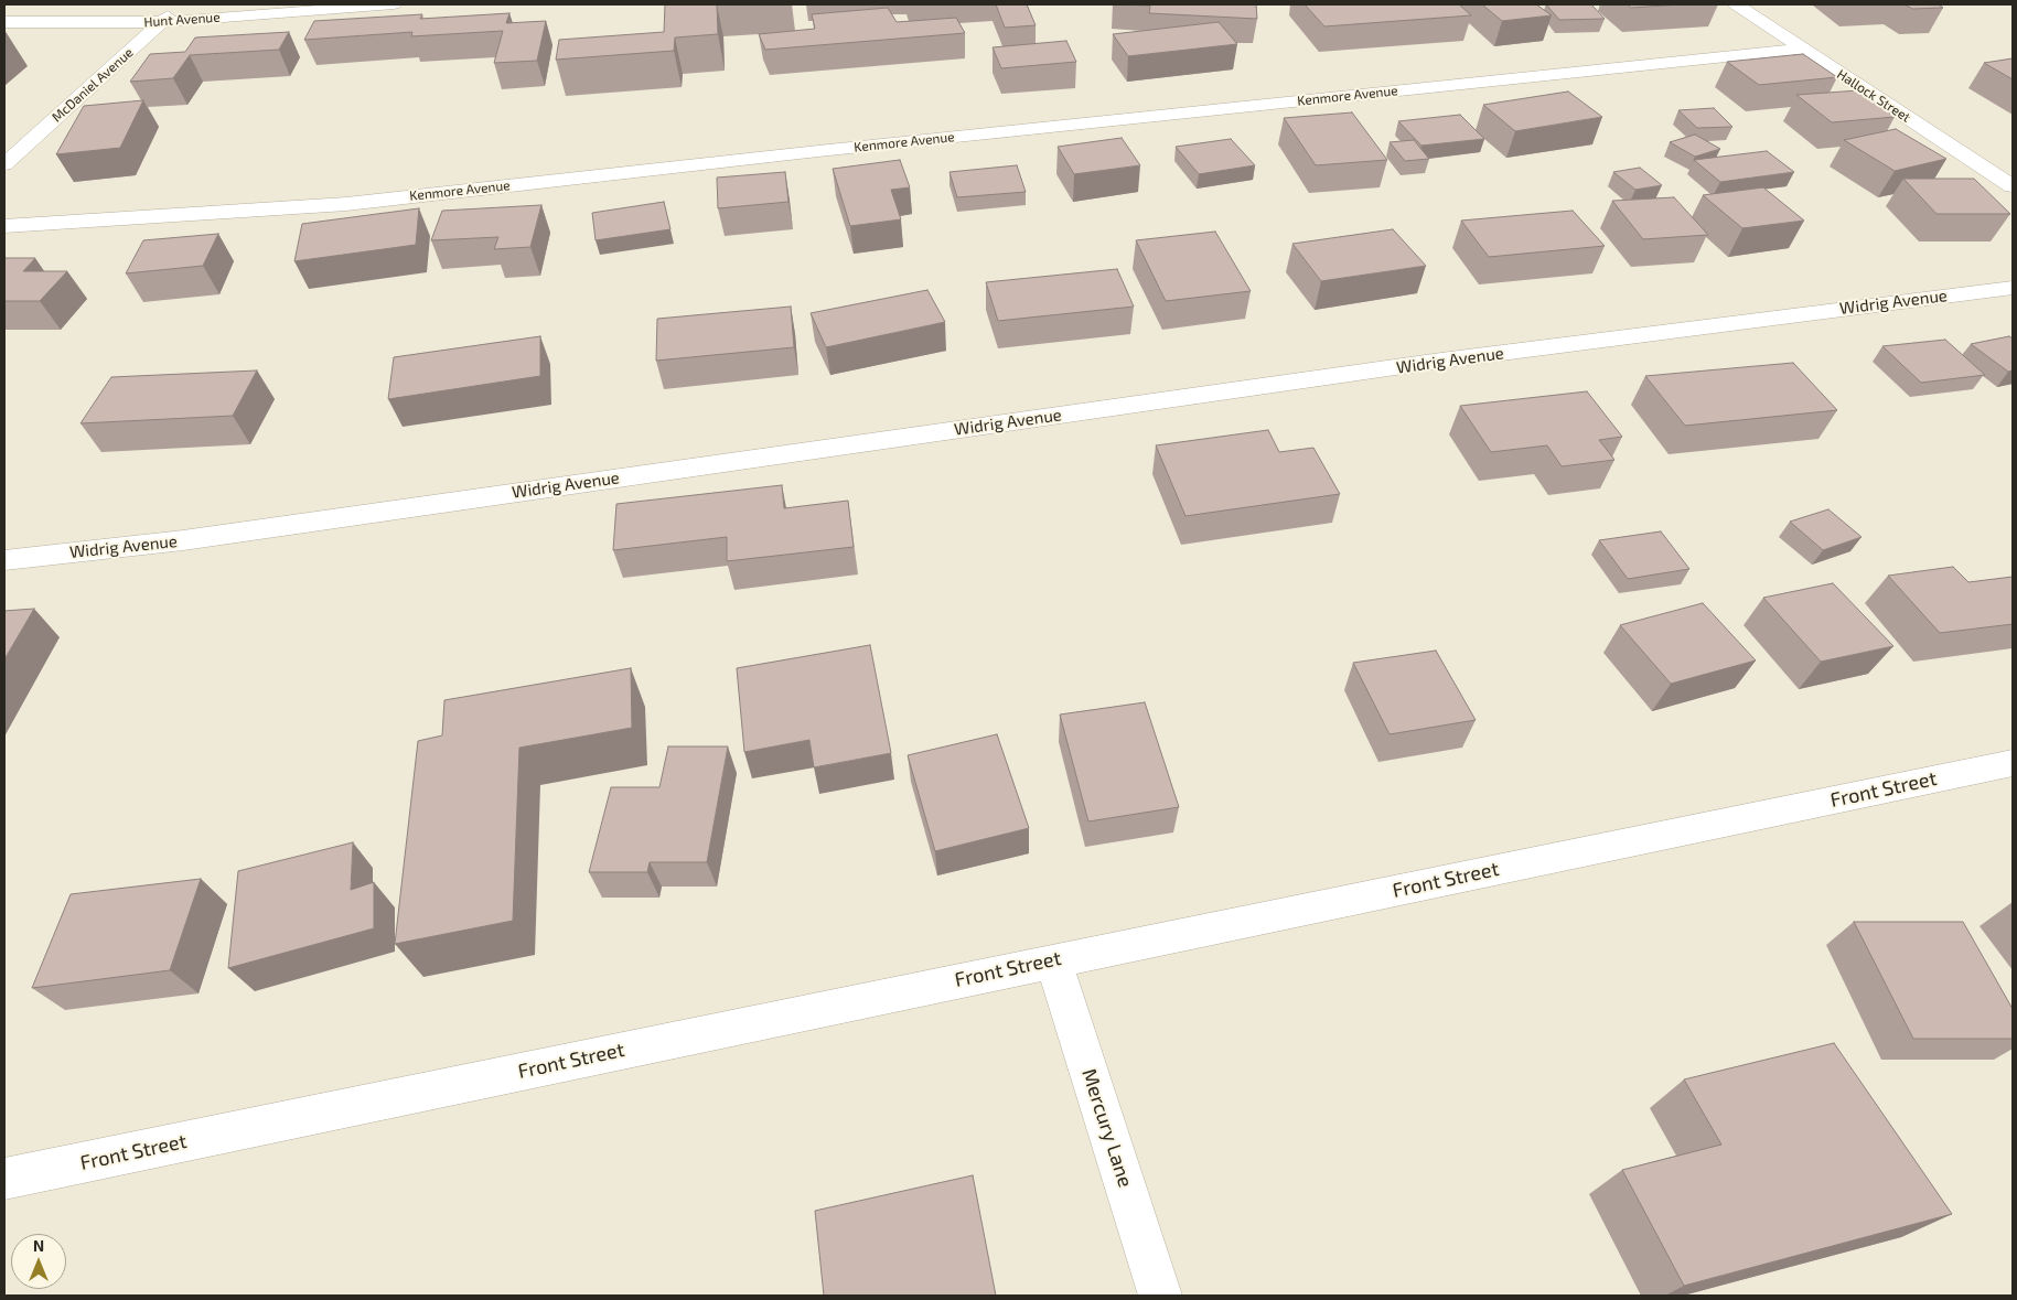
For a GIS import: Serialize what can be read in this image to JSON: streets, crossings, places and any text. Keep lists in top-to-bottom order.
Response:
{
  "streets": {
    "street": [
      "Hunt Avenue",
      "McDaniel Avenue",
      "Kenmore Avenue",
      "Hallock Street",
      "Widrig Avenue",
      "Front Street",
      "Mercury Lane"
    ]
  },
  "crossings": [
    ["Hunt Avenue", "McDaniel Avenue"],
    ["Kenmore Avenue", "Hallock Street"],
    ["Front Street", "Mercury Lane"]
  ],
  "north": "top"
}
